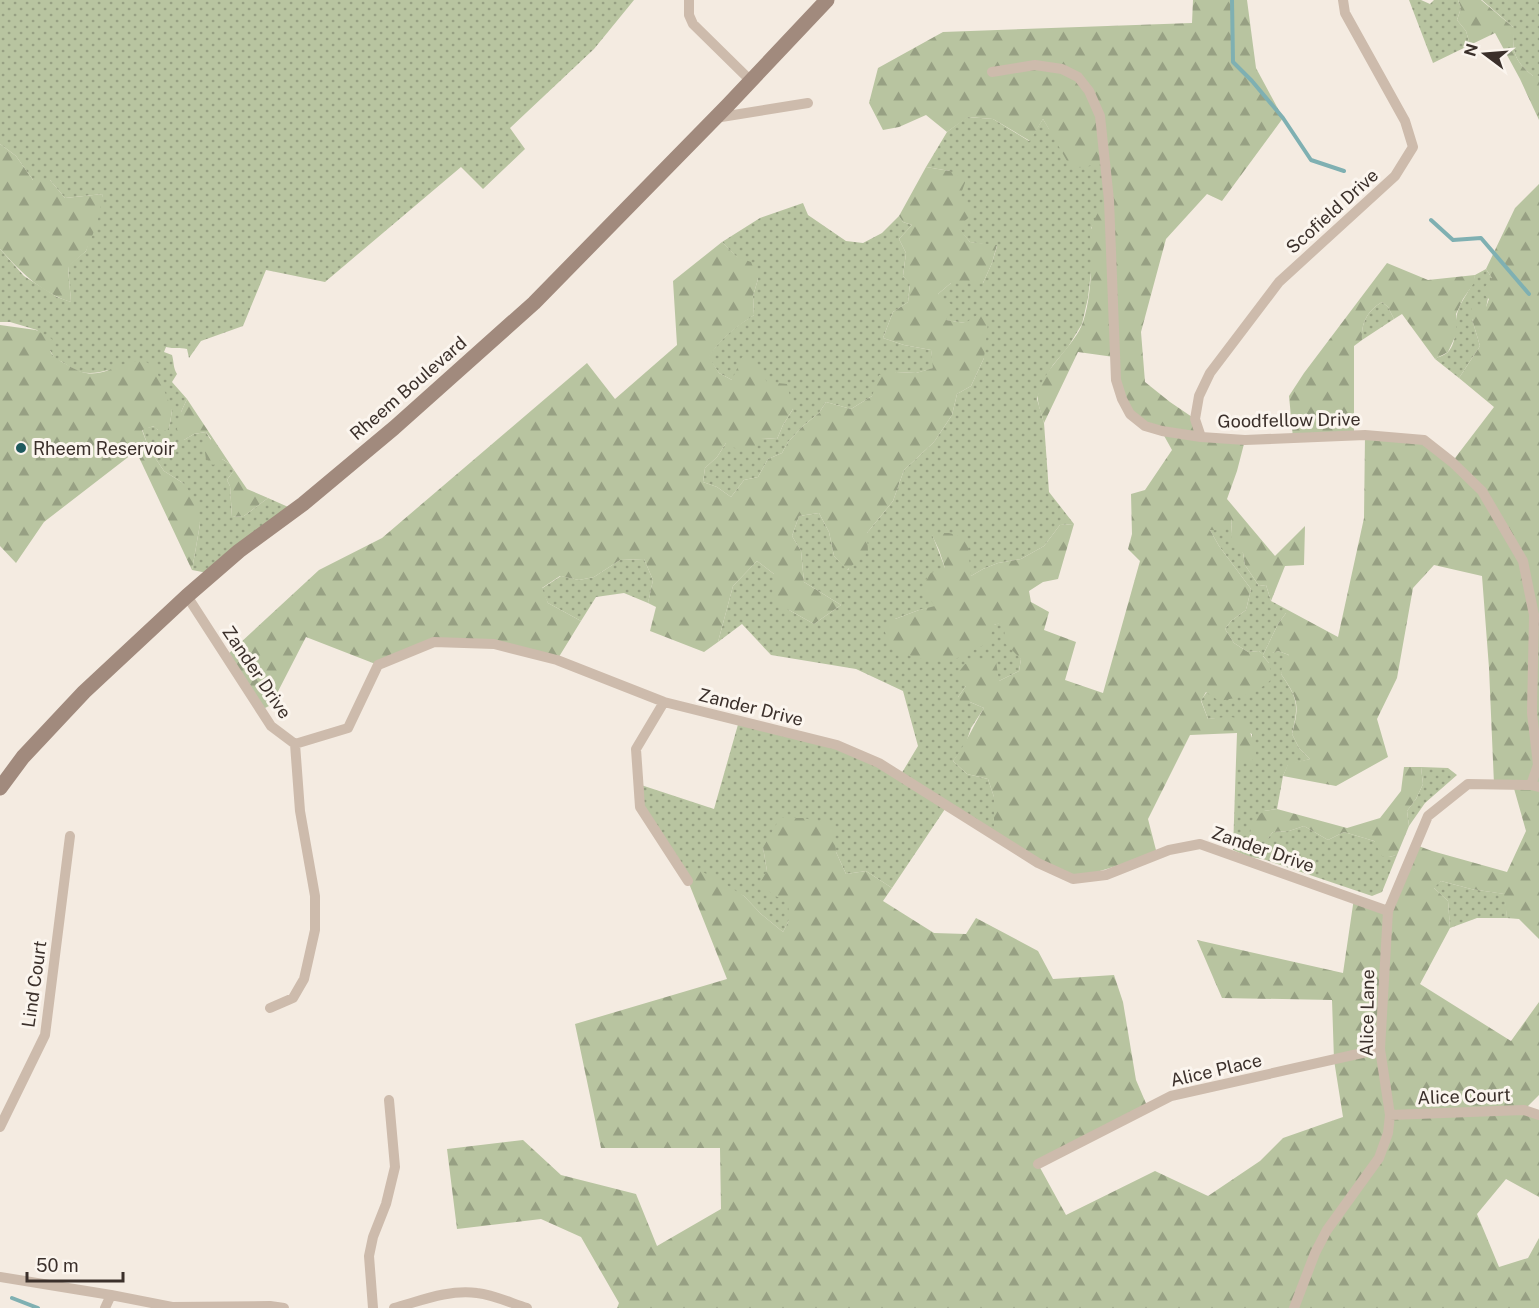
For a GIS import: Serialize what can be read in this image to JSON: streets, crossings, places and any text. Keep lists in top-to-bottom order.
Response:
{
  "streets": {
    "street": [
      "Scofield Drive",
      "Rheem Boulevard",
      "Goodfellow Drive",
      "Zander Drive",
      "Lind Court",
      "Alice Lane",
      "Alice Place",
      "Alice Court"
    ]
  },
  "crossings": [
    ["Scofield Drive", "Goodfellow Drive"],
    ["Rheem Boulevard", "Zander Drive"],
    ["Goodfellow Drive", "Alice Lane"],
    ["Zander Drive", "Alice Lane"],
    ["Alice Lane", "Alice Place"],
    ["Alice Lane", "Alice Court"]
  ],
  "places": ["Rheem Reservoir"],
  "scale_bar": "50 m",
  "north": "left"
}
